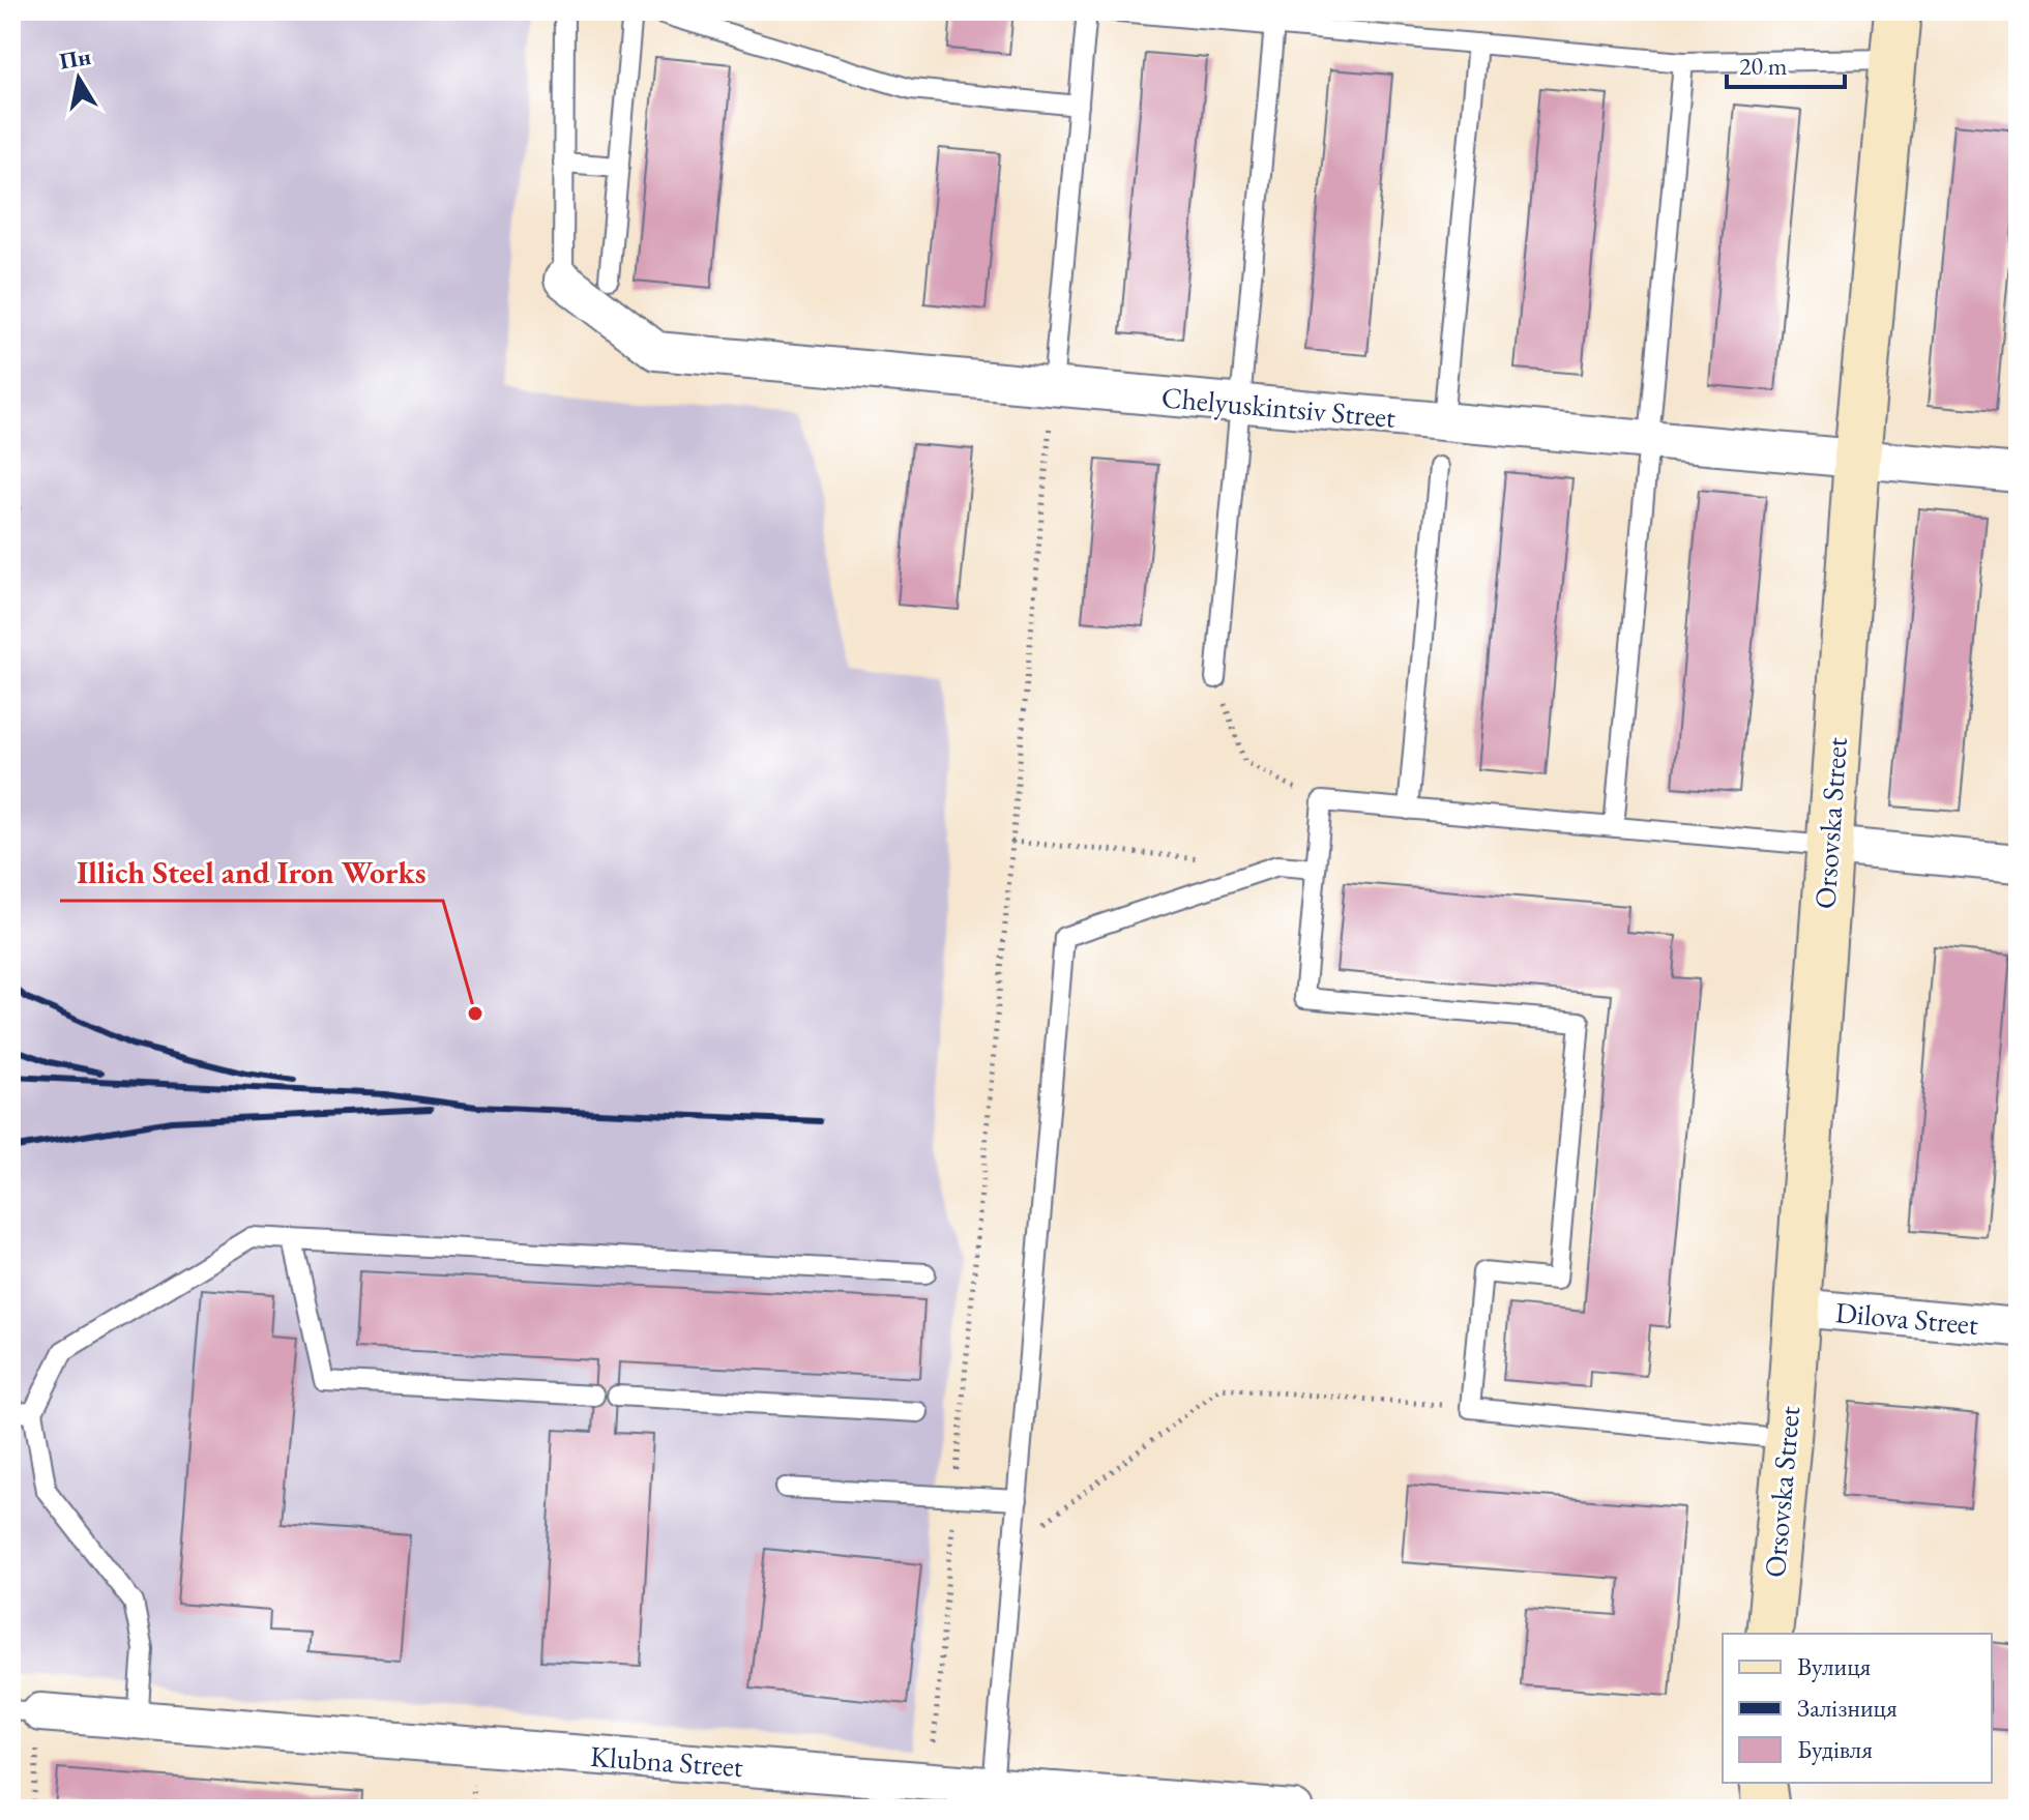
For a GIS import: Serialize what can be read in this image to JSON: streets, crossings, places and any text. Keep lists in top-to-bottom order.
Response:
{
  "streets": {
    "street": [
      "Chelyuskintsiv Street",
      "Orsovska Street",
      "Dilova Street",
      "Klubna Street"
    ]
  },
  "crossings": [
    ["Chelyuskintsiv Street", "Orsovska Street"],
    ["Orsovska Street", "Dilova Street"]
  ],
  "places": ["Illich Steel and Iron Works"],
  "legend": ["Вулиця", "Залізниця", "Будівля"],
  "scale_bar": "20 m",
  "north": "top"
}
